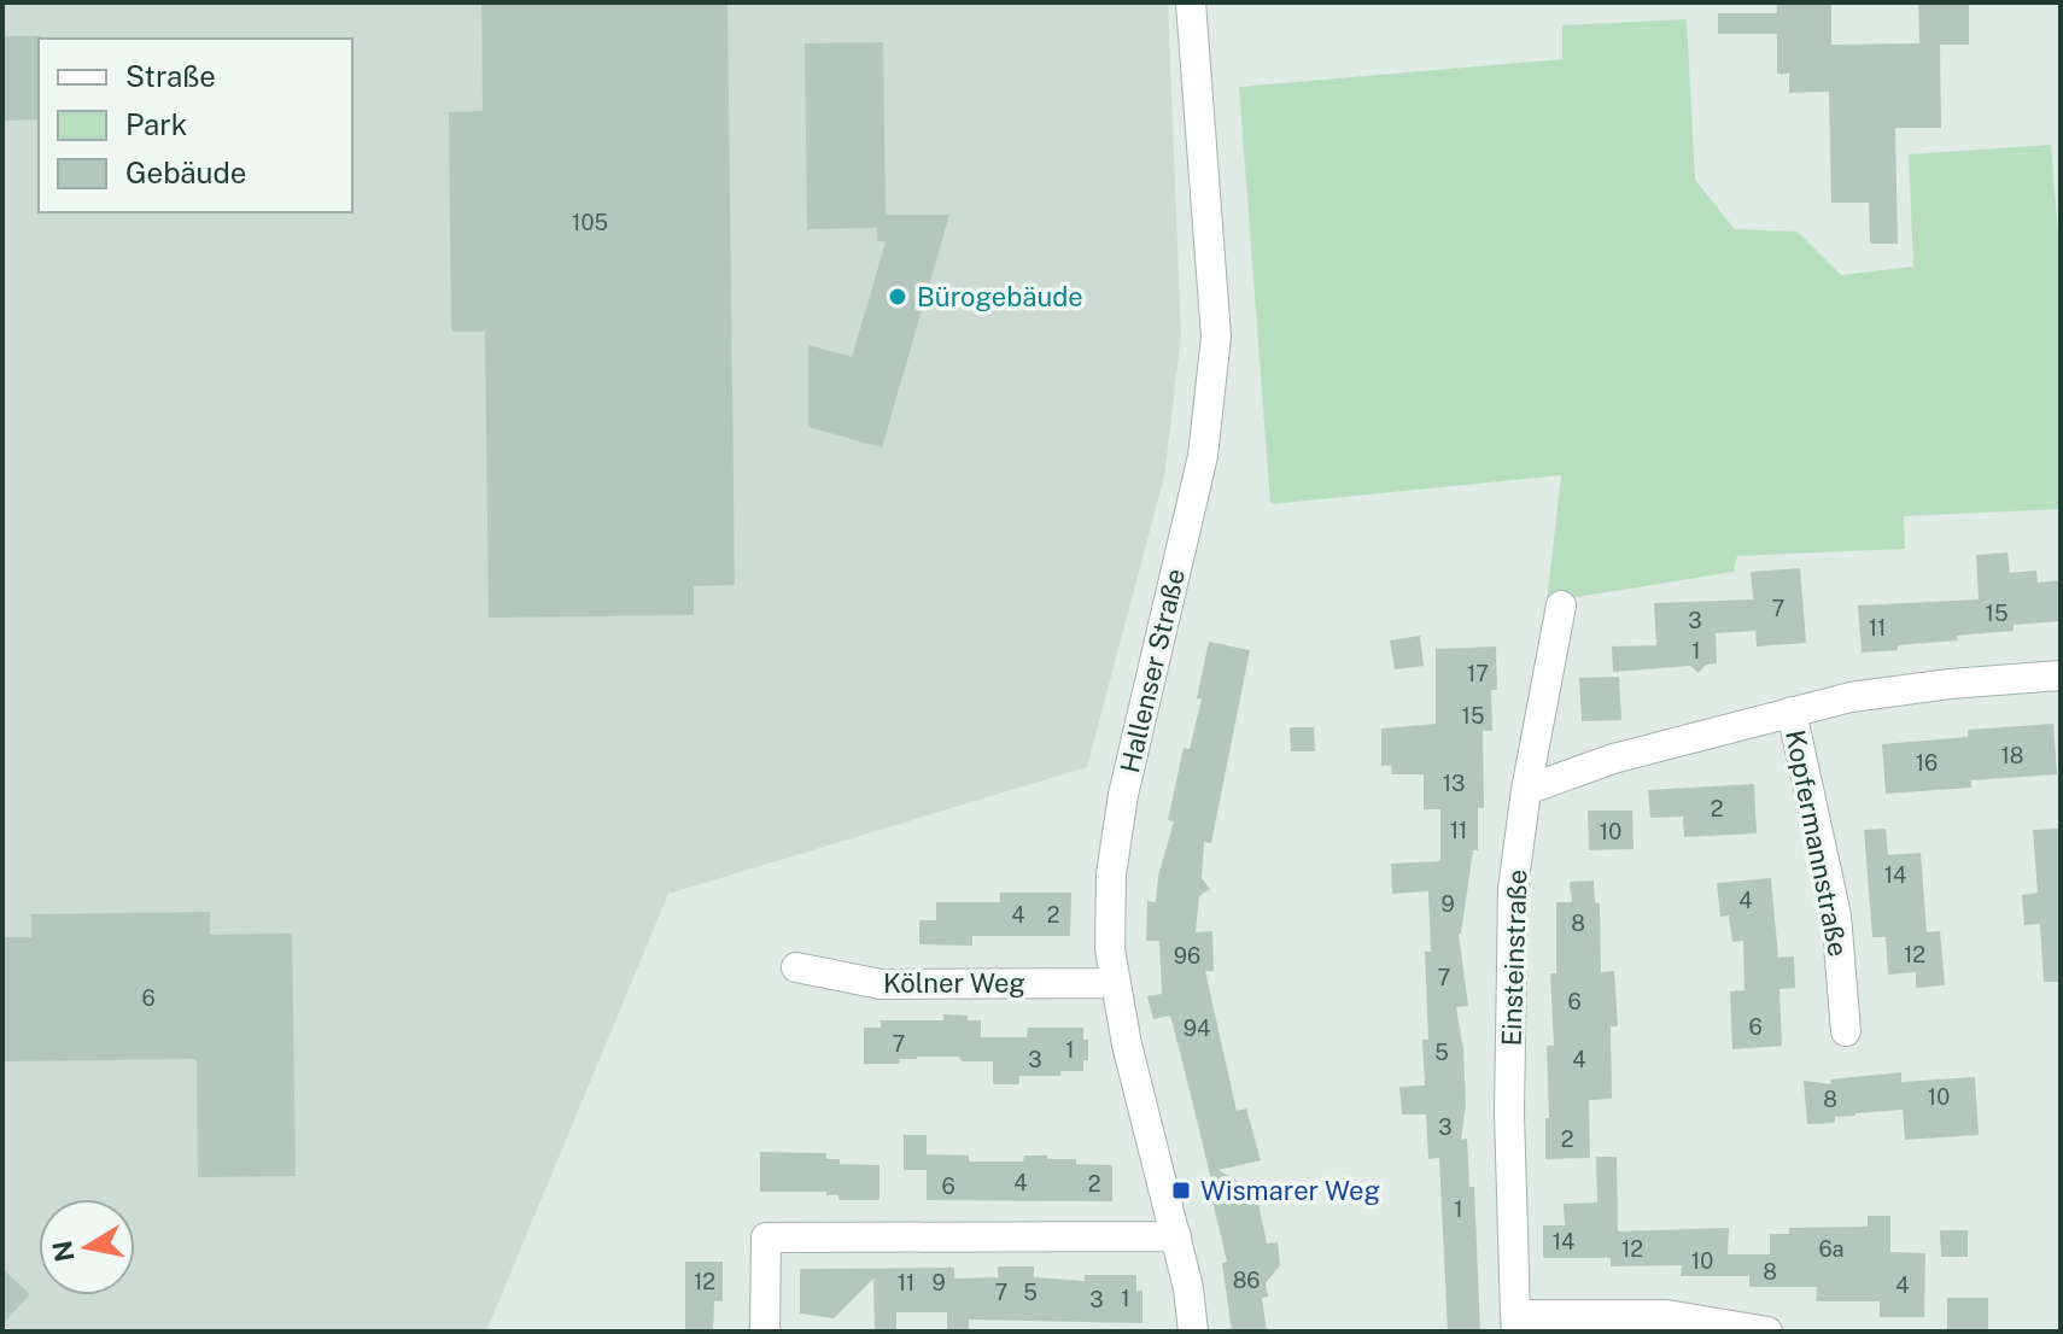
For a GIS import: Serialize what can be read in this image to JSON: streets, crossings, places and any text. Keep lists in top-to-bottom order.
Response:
{
  "streets": {
    "street": [
      "Hallenser Straße",
      "Kopfermannstraße",
      "Einsteinstraße",
      "Kölner Weg"
    ]
  },
  "crossings": [
    ["Hallenser Straße", "Kölner Weg"],
    ["Kopfermannstraße", "Einsteinstraße"]
  ],
  "places": {
    "other": ["Bürogebäude"],
    "transit": ["Wismarer Weg"]
  },
  "house_numbers": [
    "105",
    "7",
    "15",
    "3",
    "11",
    "1",
    "17",
    "15",
    "18",
    "16",
    "13",
    "2",
    "11",
    "10",
    "14",
    "4",
    "9",
    "4",
    "2",
    "8",
    "12",
    "96",
    "7",
    "6",
    "6",
    "6",
    "94",
    "7",
    "1",
    "5",
    "3",
    "4",
    "10",
    "8",
    "3",
    "2",
    "4",
    "2",
    "6",
    "1",
    "14",
    "12",
    "6a",
    "10",
    "8",
    "86",
    "12",
    "11",
    "9",
    "4",
    "7",
    "5",
    "1",
    "3"
  ],
  "legend": ["Straße", "Park", "Gebäude"],
  "north": "left"
}
